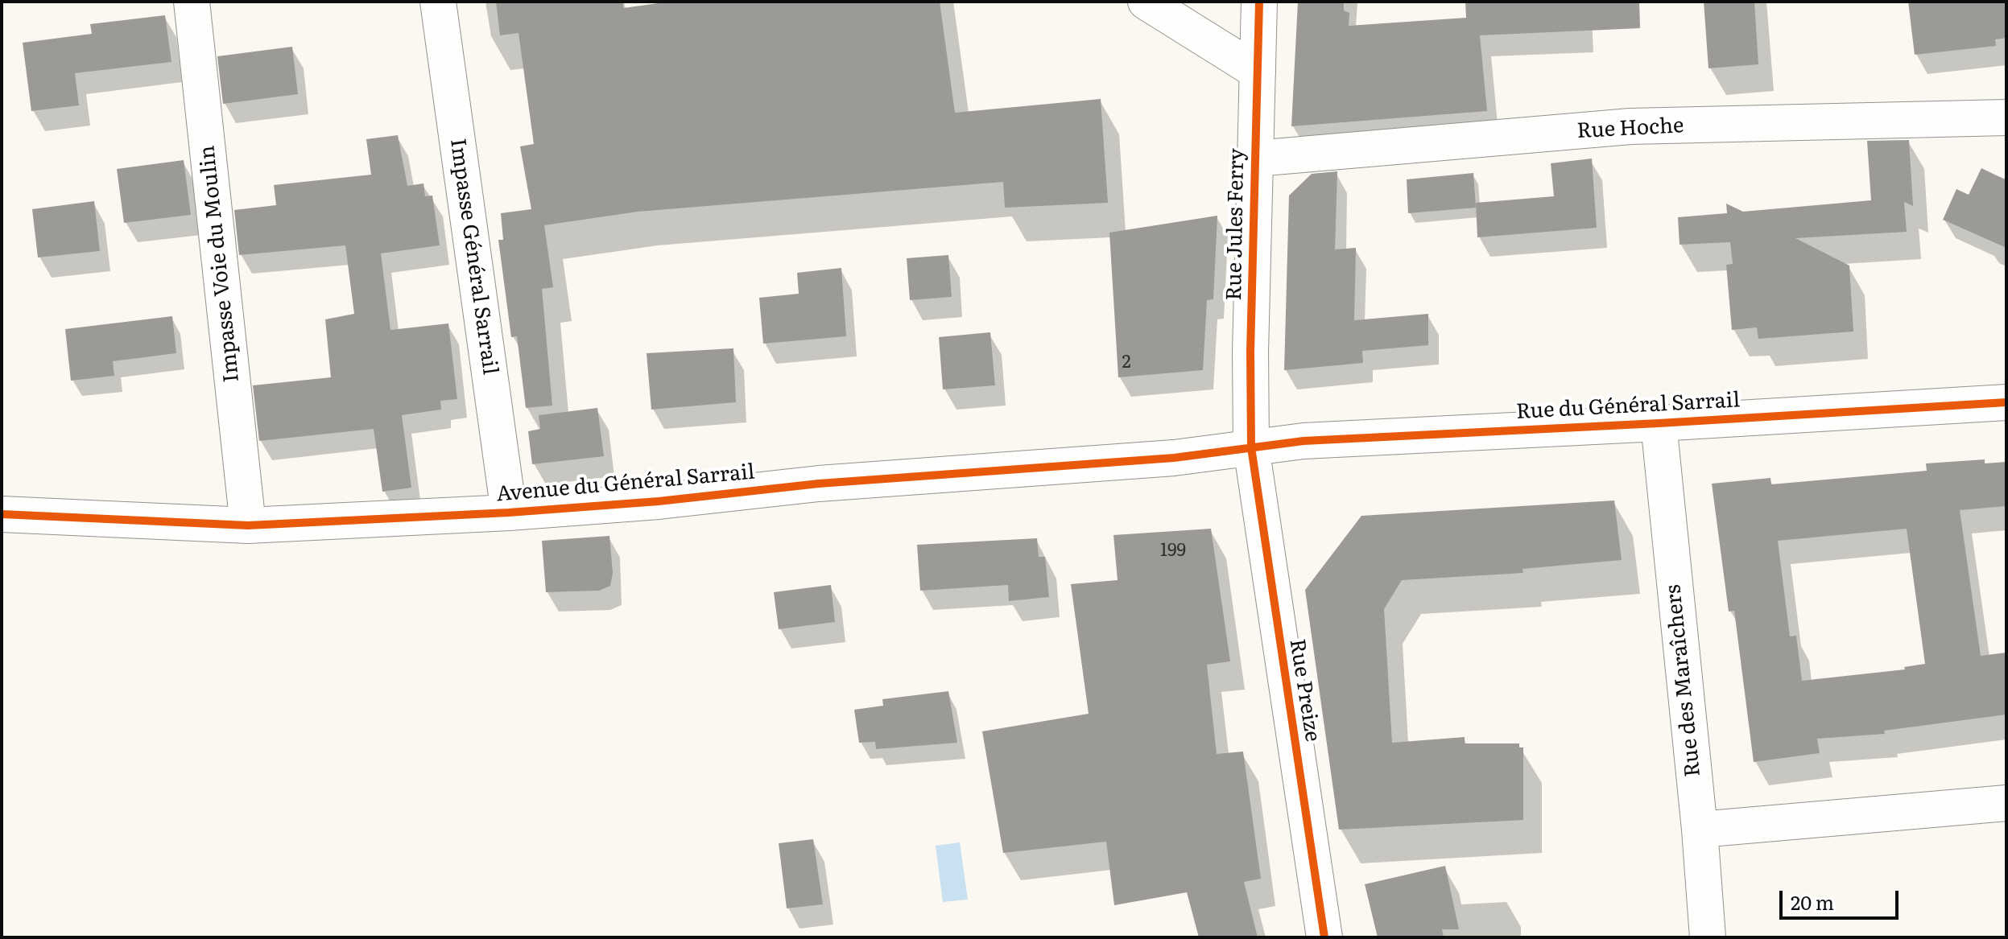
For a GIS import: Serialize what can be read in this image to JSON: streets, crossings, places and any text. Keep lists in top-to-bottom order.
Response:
{
  "streets": {
    "street": [
      "Rue Hoche",
      "Rue Jules Ferry",
      "Impasse Général Sarrail",
      "Impasse Voie du Moulin",
      "Rue du Général Sarrail",
      "Avenue du Général Sarrail",
      "Rue des Maraîchers",
      "Rue Preize"
    ]
  },
  "crossings": [
    ["Rue Hoche", "Rue Jules Ferry"],
    ["Rue Jules Ferry", "Rue du Général Sarrail"],
    ["Rue Jules Ferry", "Avenue du Général Sarrail"],
    ["Rue Jules Ferry", "Rue Preize"],
    ["Impasse Général Sarrail", "Avenue du Général Sarrail"],
    ["Impasse Voie du Moulin", "Avenue du Général Sarrail"],
    ["Rue du Général Sarrail", "Avenue du Général Sarrail"],
    ["Rue du Général Sarrail", "Rue des Maraîchers"],
    ["Rue du Général Sarrail", "Rue Preize"],
    ["Avenue du Général Sarrail", "Rue Preize"]
  ],
  "house_numbers": ["2", "199"],
  "scale_bar": "20 m"
}
